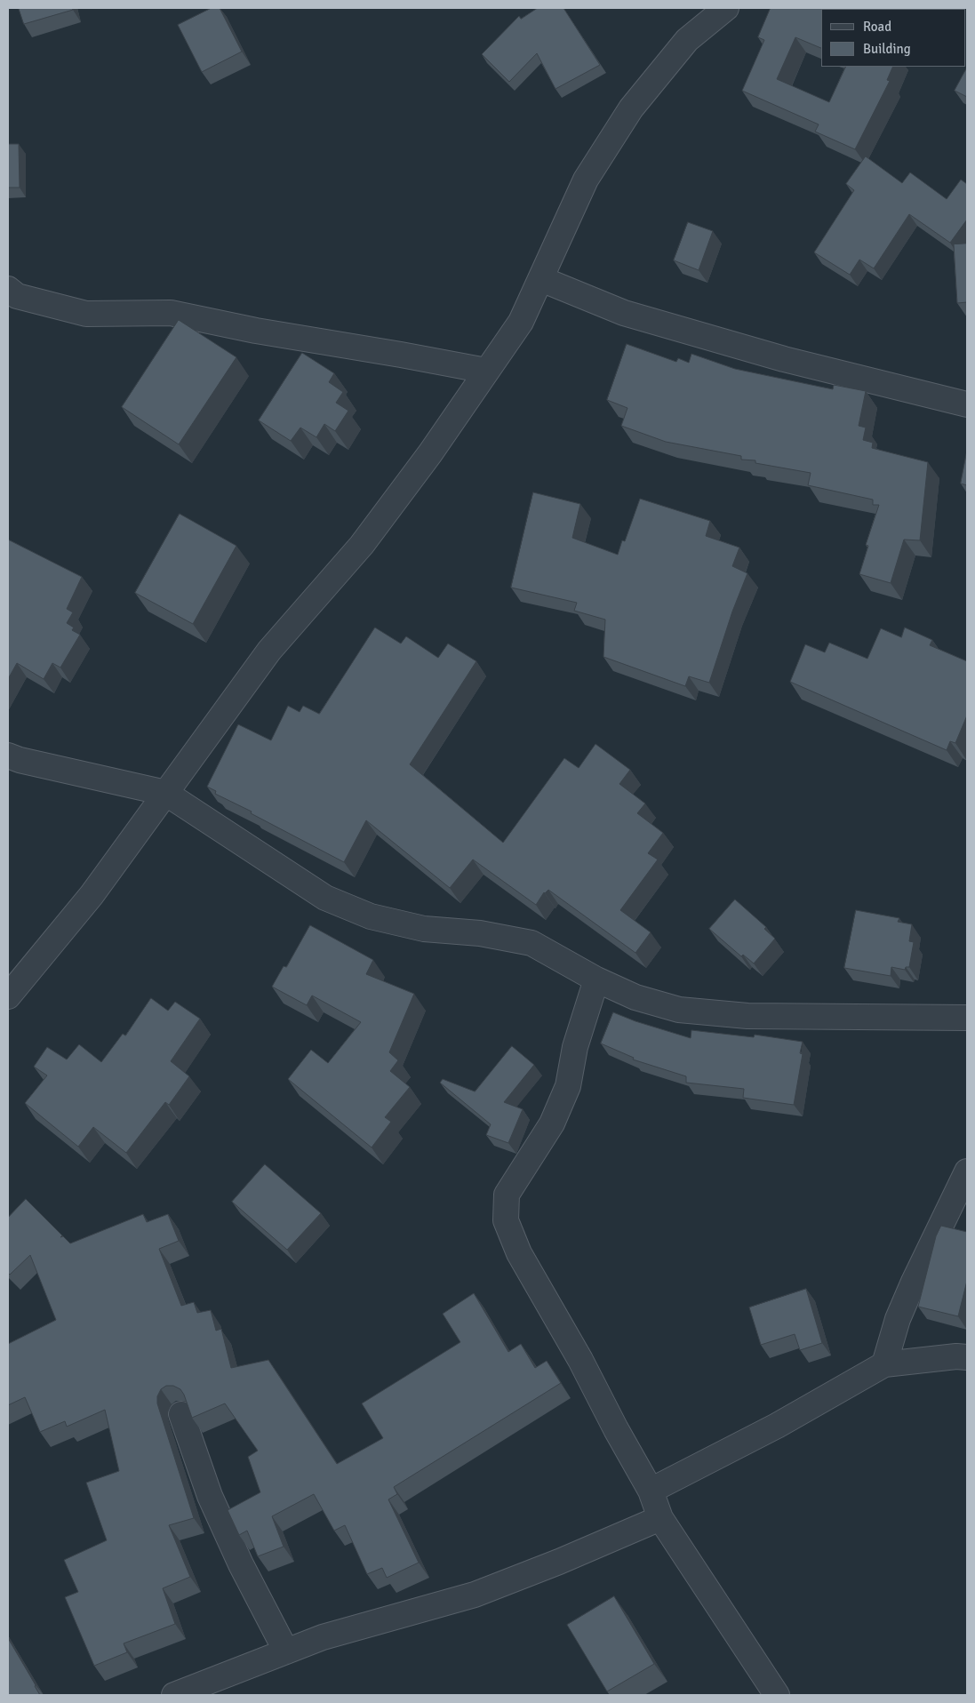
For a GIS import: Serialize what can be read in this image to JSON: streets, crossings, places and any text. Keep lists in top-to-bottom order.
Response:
{
  "legend": ["Road", "Building"]
}
